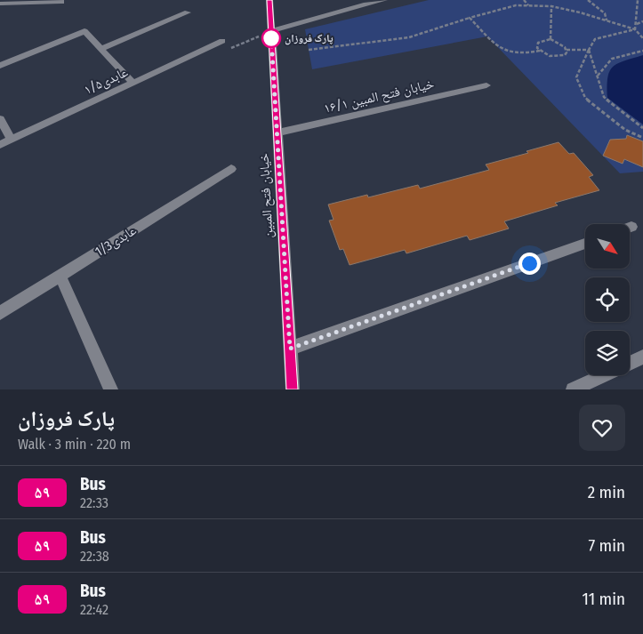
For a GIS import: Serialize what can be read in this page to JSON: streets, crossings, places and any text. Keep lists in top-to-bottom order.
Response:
{
  "streets": {
    "street": [
      "عابدی۱/۵",
      "خیابان فتح المبین ۱۶/۱",
      "خیابان فتح المبین",
      "عابدی1/3"
    ]
  },
  "crossings": [
    ["خیابان فتح المبین ۱۶/۱", "خیابان فتح المبین"]
  ],
  "places": ["پارک فروزان"],
  "lines": ["bus line ۵۹"],
  "north": "bottom right",
  "page": {
    "heading": ["پارک فروزان", "Walk · 3 min · 220 m"],
    "list": [
      {
        "mark": "۵۹",
        "name": "Bus",
        "note": "22:33",
        "value": "2 min"
      },
      {
        "mark": "۵۹",
        "name": "Bus",
        "note": "22:38",
        "value": "7 min"
      },
      {
        "mark": "۵۹",
        "name": "Bus",
        "note": "22:42",
        "value": "11 min"
      }
    ]
  }
}
